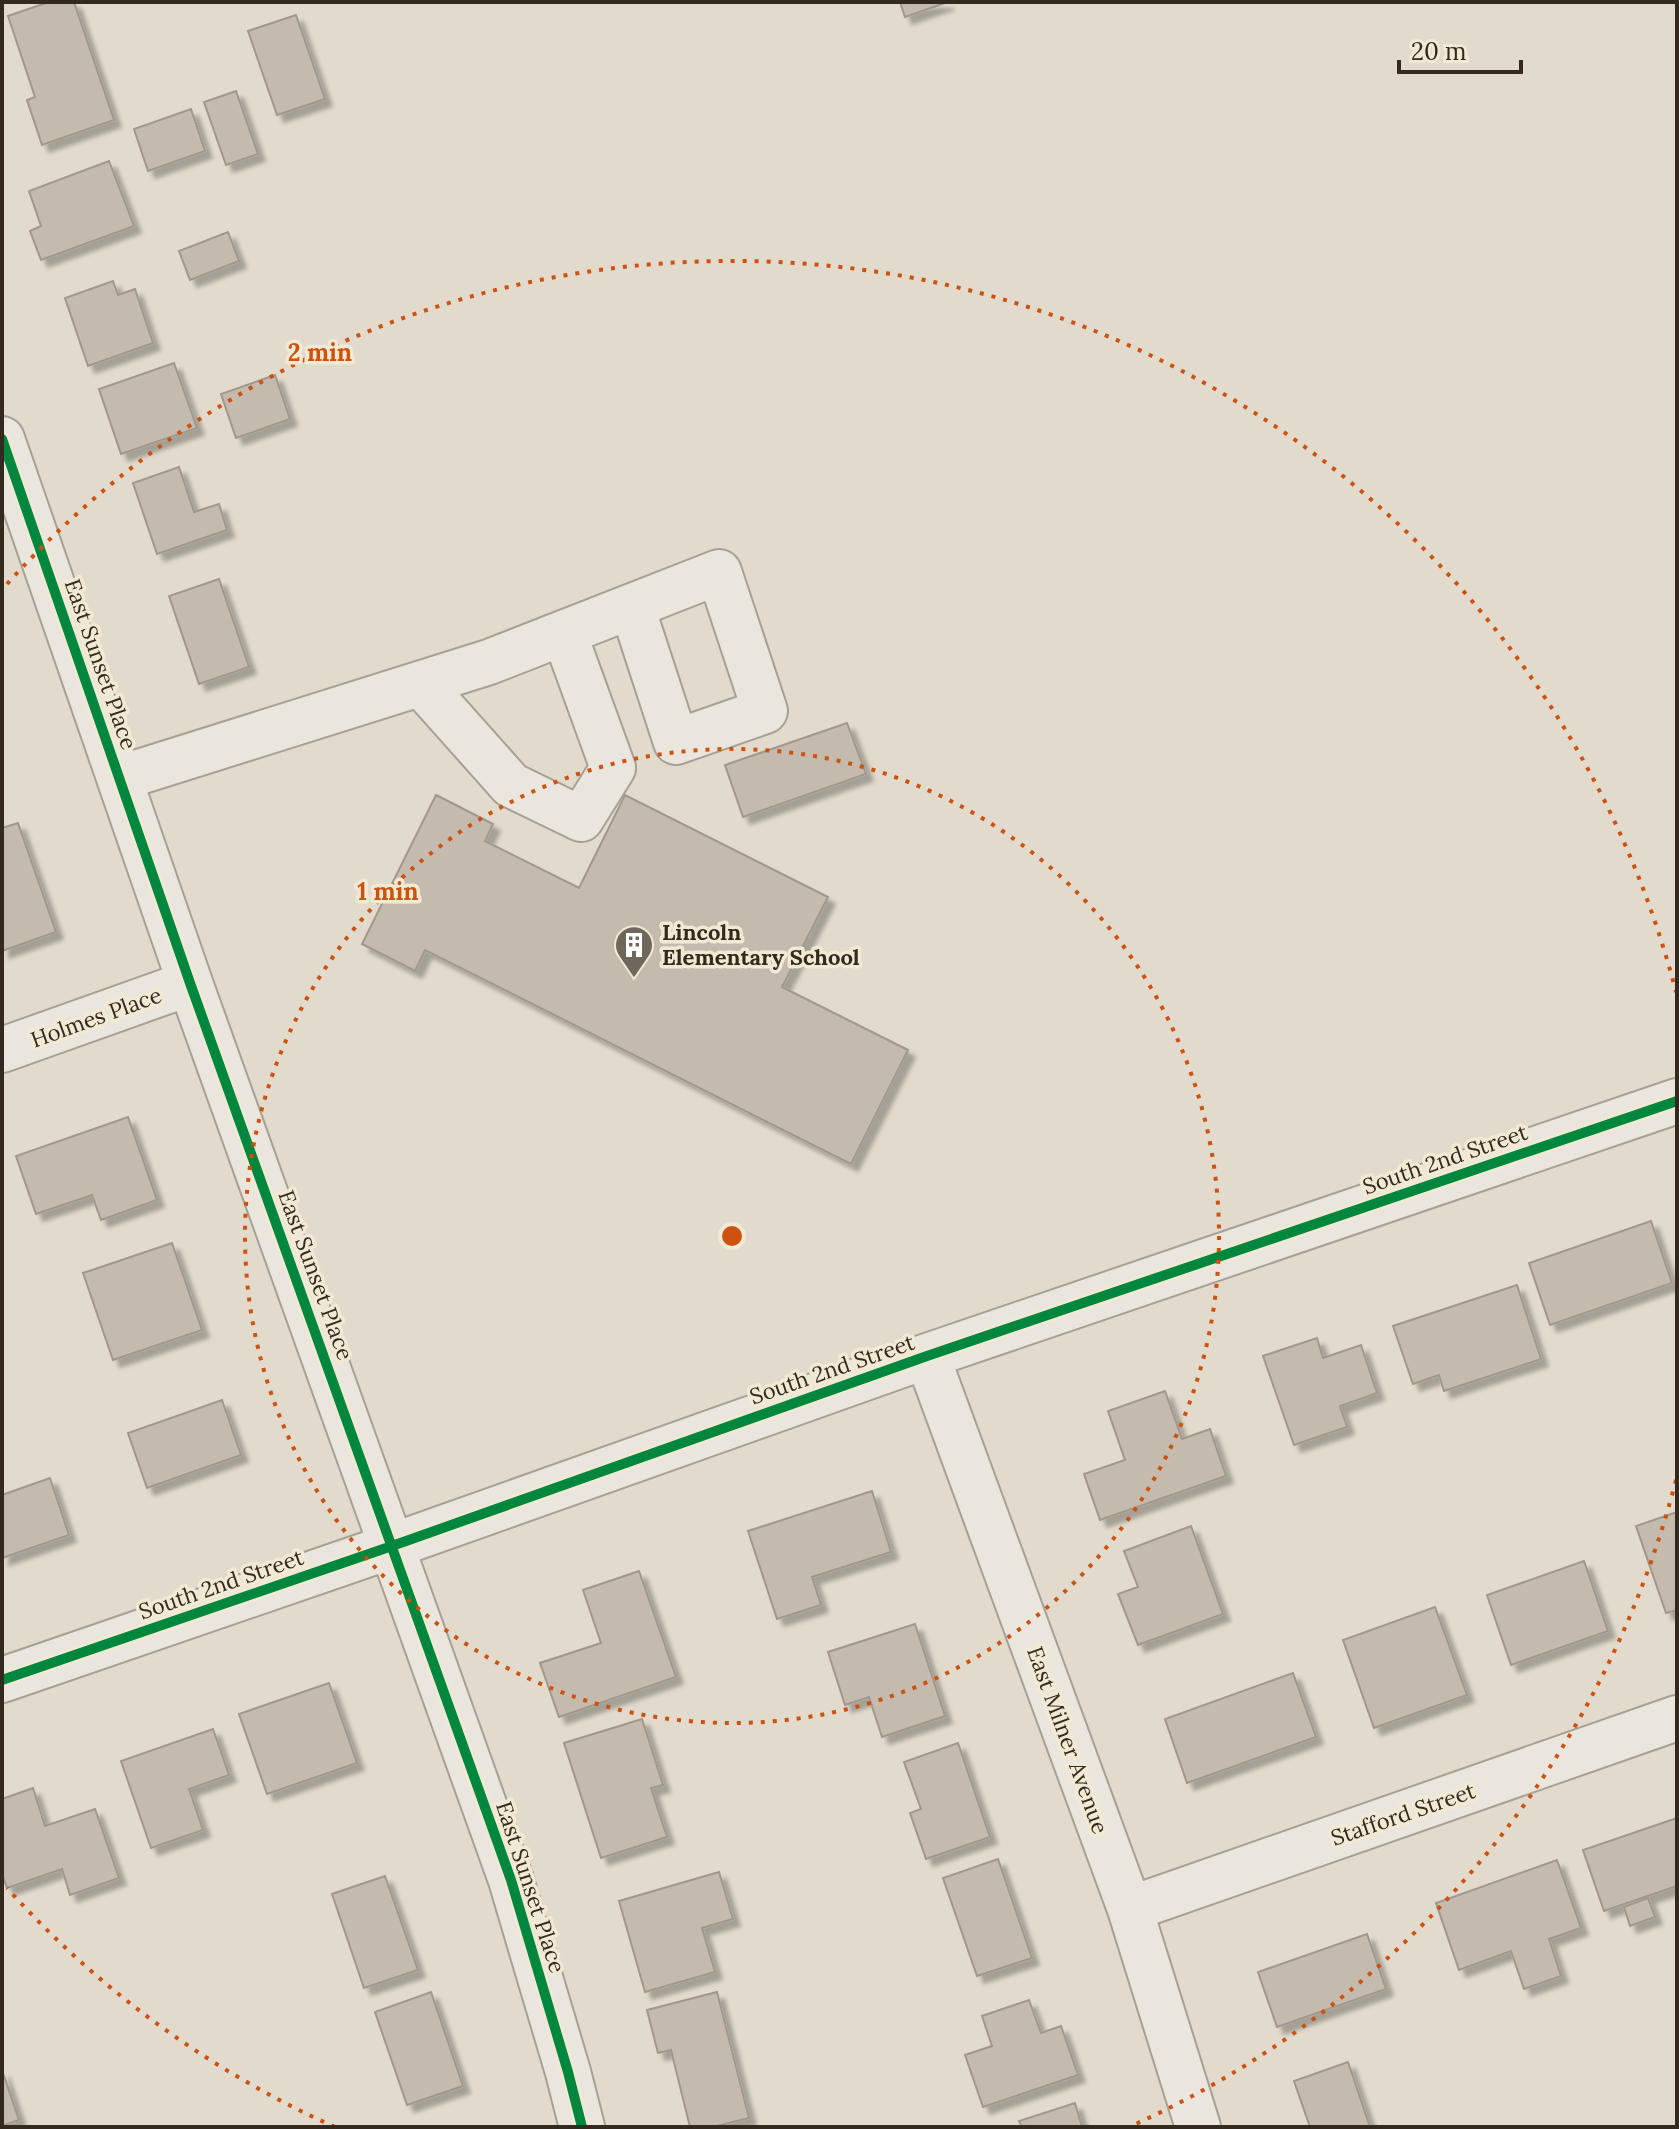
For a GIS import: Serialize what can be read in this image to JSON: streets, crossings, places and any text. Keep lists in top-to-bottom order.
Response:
{
  "streets": {
    "street": [
      "East Sunset Place",
      "Holmes Place",
      "South 2nd Street",
      "East Milner Avenue",
      "Stafford Street"
    ]
  },
  "crossings": [
    ["East Sunset Place", "Holmes Place"],
    ["East Sunset Place", "South 2nd Street"],
    ["South 2nd Street", "East Milner Avenue"],
    ["East Milner Avenue", "Stafford Street"]
  ],
  "places": {
    "building": ["Lincoln Elementary School"]
  },
  "scale_bar": "20 m",
  "rings": ["2 min", "1 min"]
}
